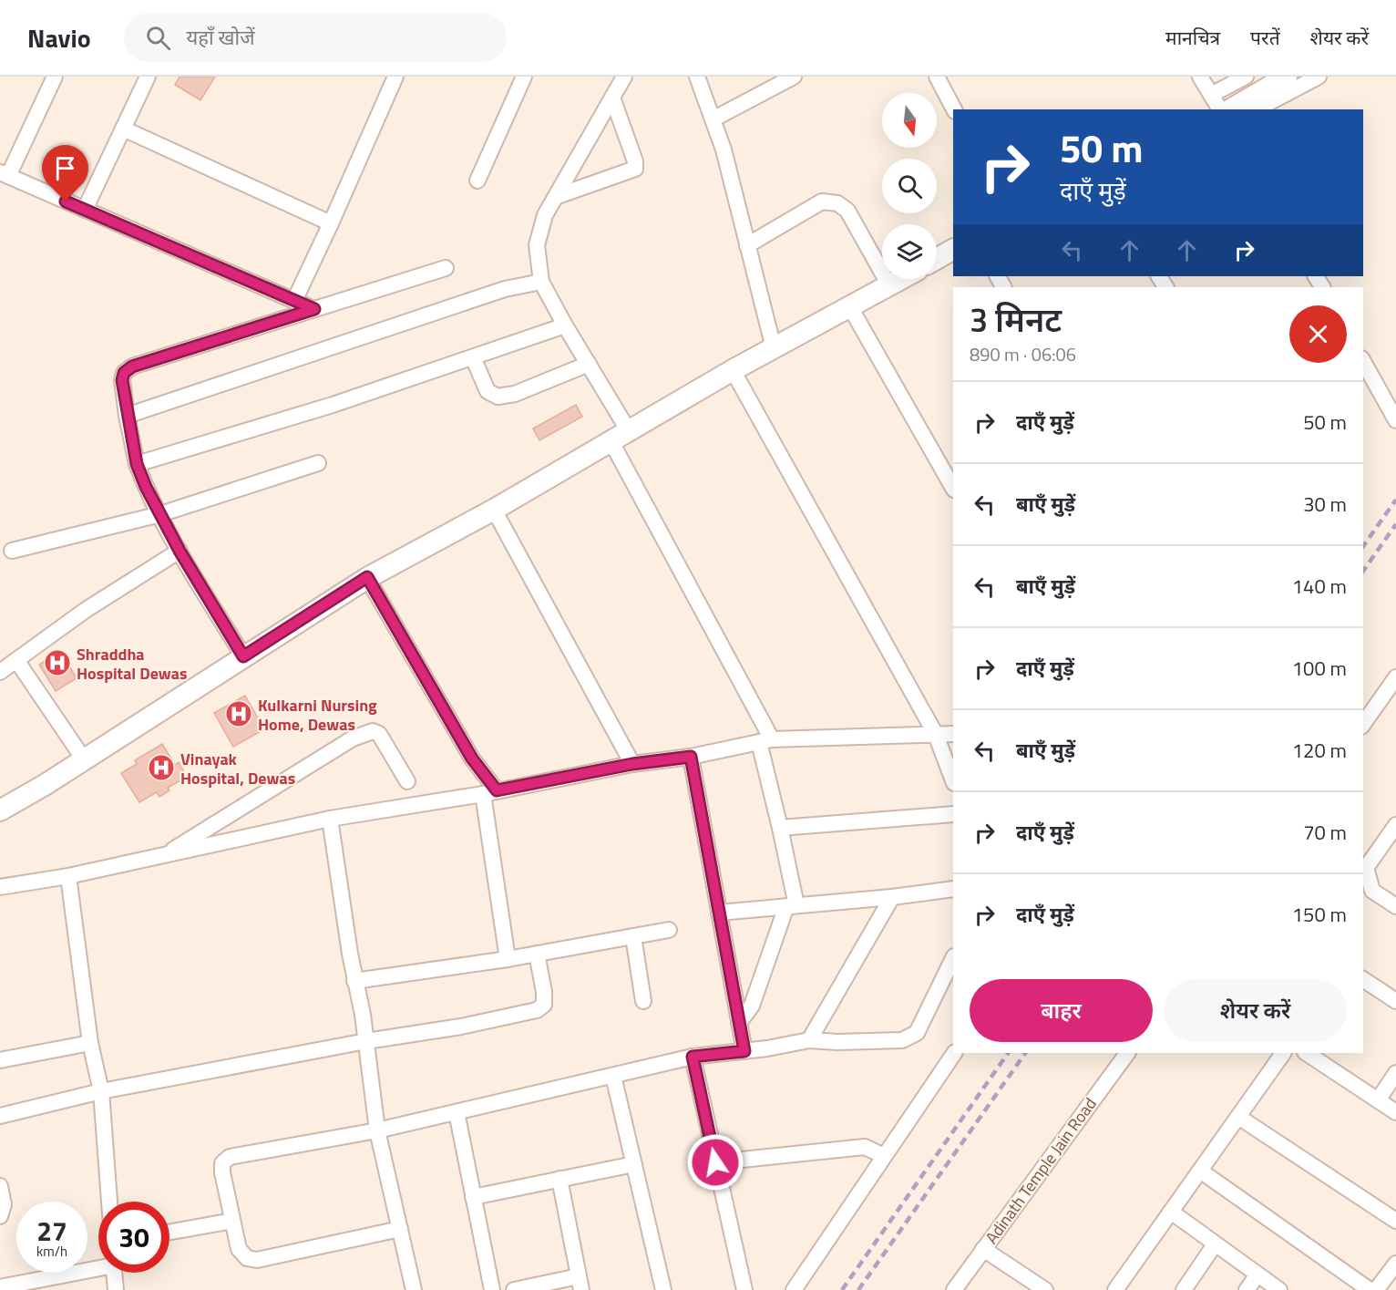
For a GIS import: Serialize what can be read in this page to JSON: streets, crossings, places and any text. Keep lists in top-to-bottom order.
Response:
{
  "streets": {
    "street": ["Adinath Temple Jain Road"]
  },
  "places": {
    "hospital": ["Shraddha Hospital Dewas", "Kulkarni Nursing Home, Dewas", "Vinayak Hospital, Dewas"]
  },
  "north": "bottom",
  "page": {
    "header": "Navio",
    "search": "यहाँ खोजें",
    "nav": ["मानचित्र", "परतें", "शेयर करें"],
    "turn": ["50 m", "दाएँ मुड़ें"],
    "heading": ["3 मिनट", "890 m · 06:06"],
    "list": [
      {
        "name": "दाएँ मुड़ें",
        "value": "50 m"
      },
      {
        "name": "बाएँ मुड़ें",
        "value": "30 m"
      },
      {
        "name": "बाएँ मुड़ें",
        "value": "140 m"
      },
      {
        "name": "दाएँ मुड़ें",
        "value": "100 m"
      },
      {
        "name": "बाएँ मुड़ें",
        "value": "120 m"
      },
      {
        "name": "दाएँ मुड़ें",
        "value": "70 m"
      },
      {
        "name": "दाएँ मुड़ें",
        "value": "150 m"
      }
    ],
    "buttons": ["बाहर", "शेयर करें"],
    "speed": "27 km/h",
    "limit": "30"
  }
}
